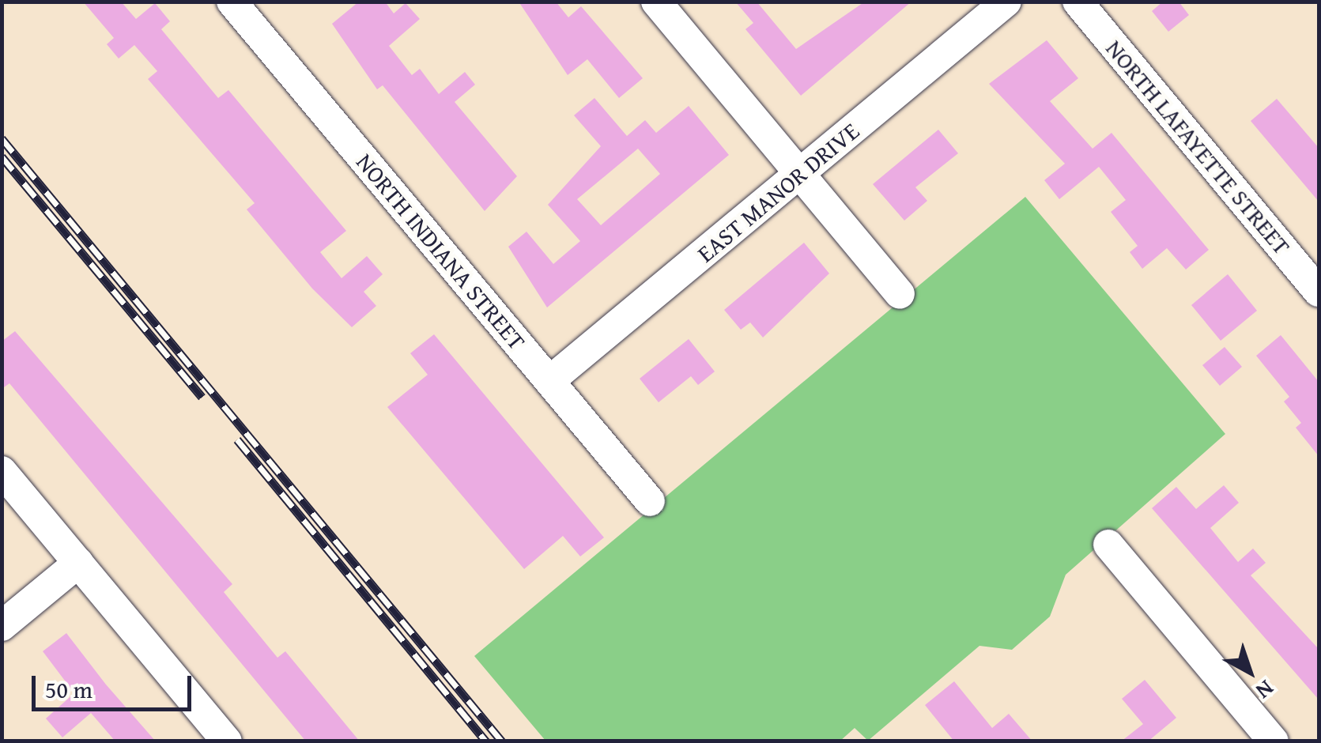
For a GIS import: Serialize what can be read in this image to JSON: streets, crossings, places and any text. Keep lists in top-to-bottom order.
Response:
{
  "streets": {
    "street": ["NORTH LAFAYETTE STREET", "EAST MANOR DRIVE", "NORTH INDIANA STREET"]
  },
  "crossings": [
    ["EAST MANOR DRIVE", "NORTH INDIANA STREET"]
  ],
  "scale_bar": "50 m",
  "north": "bottom right"
}
